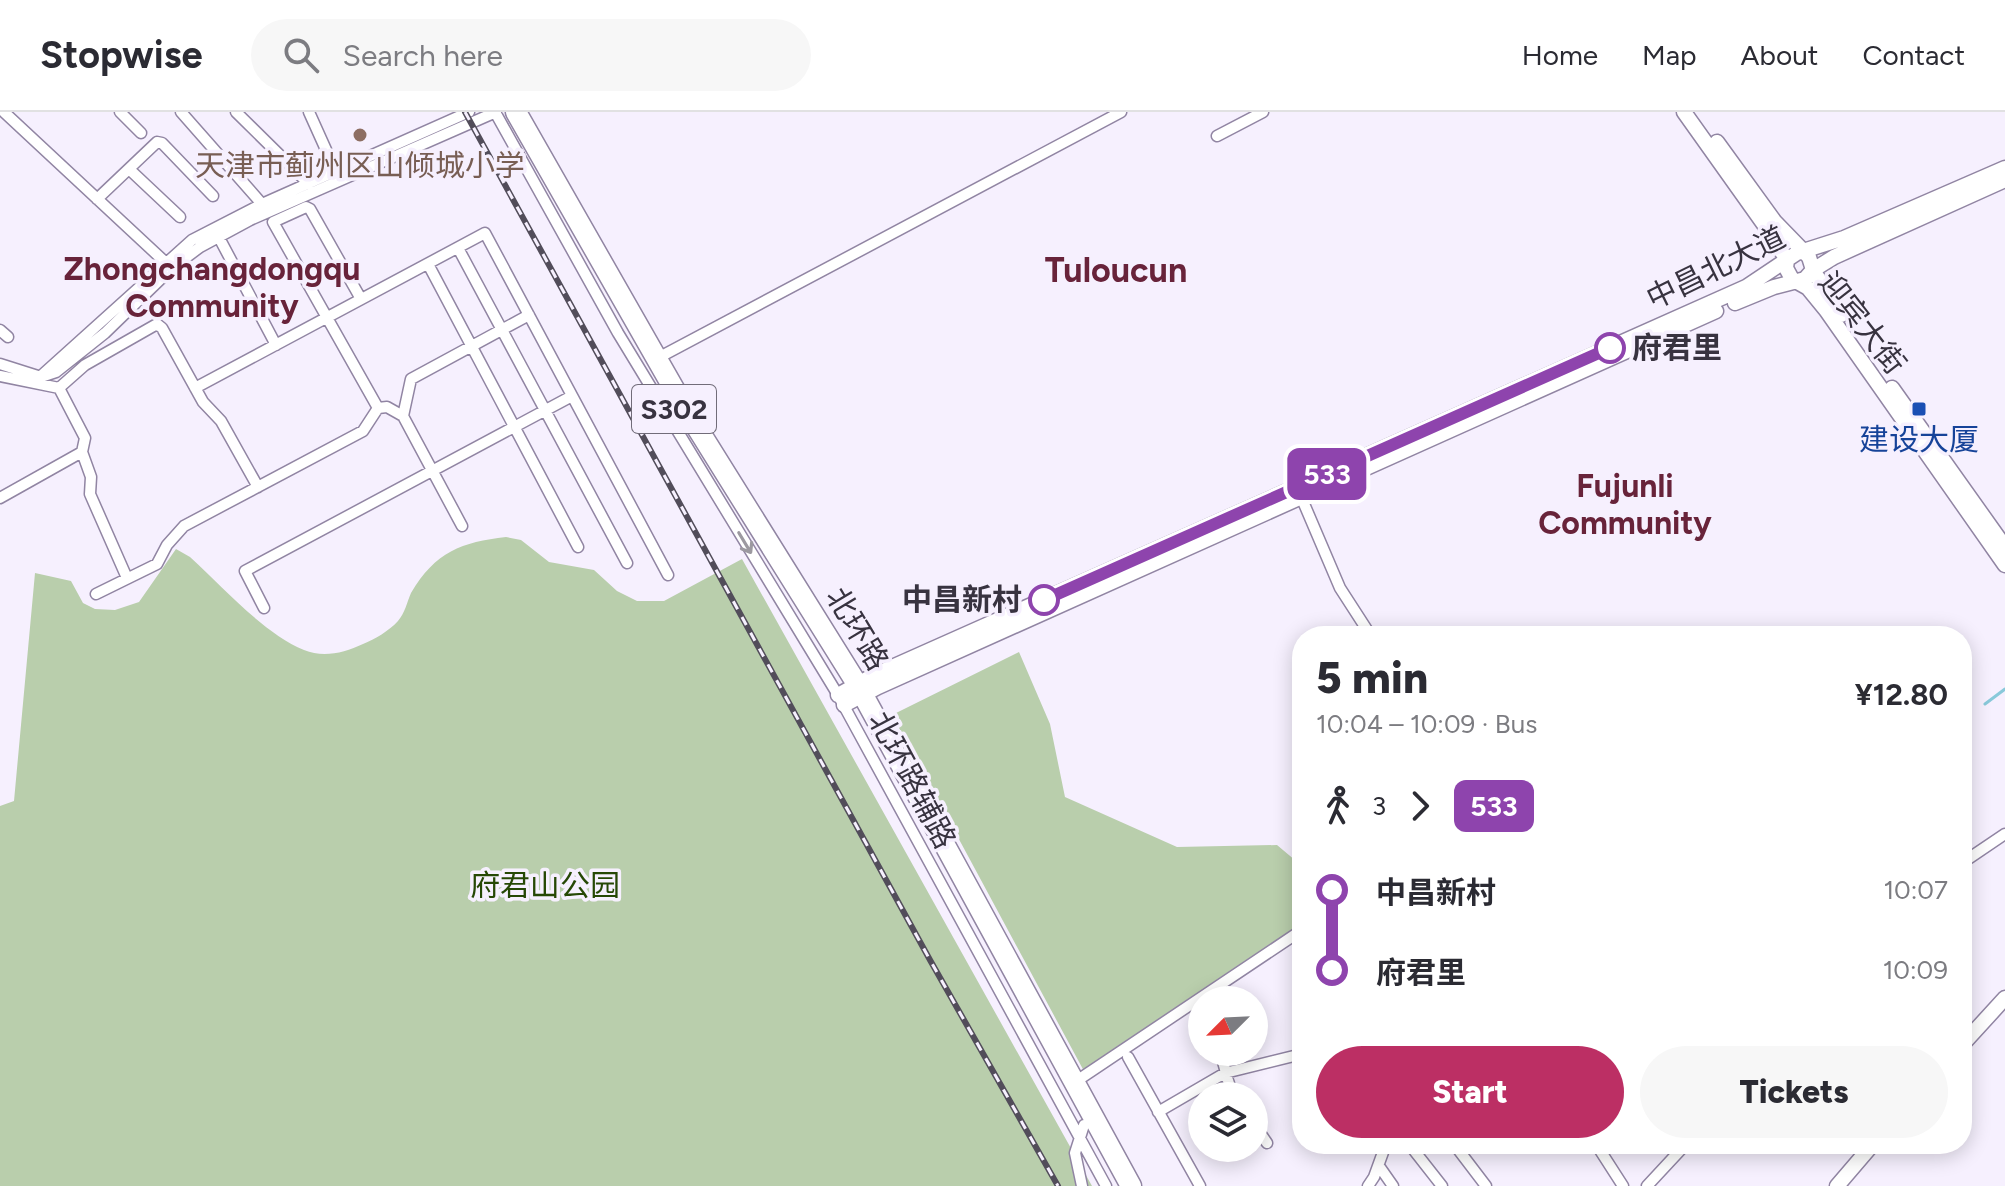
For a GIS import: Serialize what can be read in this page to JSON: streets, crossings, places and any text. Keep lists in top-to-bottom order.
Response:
{
  "streets": {
    "highway": ["S302", "北环路"],
    "main road": ["中昌北大道", "迎宾大街"],
    "street": ["北环路辅路"]
  },
  "crossings": [
    ["中昌北大道", "迎宾大街"],
    ["中昌北大道", "北环路"],
    ["中昌北大道", "北环路辅路"],
    ["北环路", "北环路辅路"]
  ],
  "districts": ["Zhongchangdongqu Community", "Tuloucun", "Fujunli Community"],
  "parks": ["府君山公园"],
  "places": {
    "other": ["天津市蓟州区山倾城小学", "府君里", "中昌新村"],
    "transit": ["建设大厦"]
  },
  "lines": ["bus line 533"],
  "north": "bottom left",
  "page": {
    "header": "Stopwise",
    "search": "Search here",
    "nav": [
      "Home",
      "Map",
      "About",
      "Contact"
    ],
    "on_map": "533",
    "heading": ["5 min", "10:04 – 10:09 · Bus", "¥12.80"],
    "legs": ["3", "533"],
    "list": [
      {
        "name": "中昌新村",
        "value": "10:07"
      },
      {
        "name": "府君里",
        "value": "10:09"
      }
    ],
    "buttons": ["Start", "Tickets"]
  }
}
